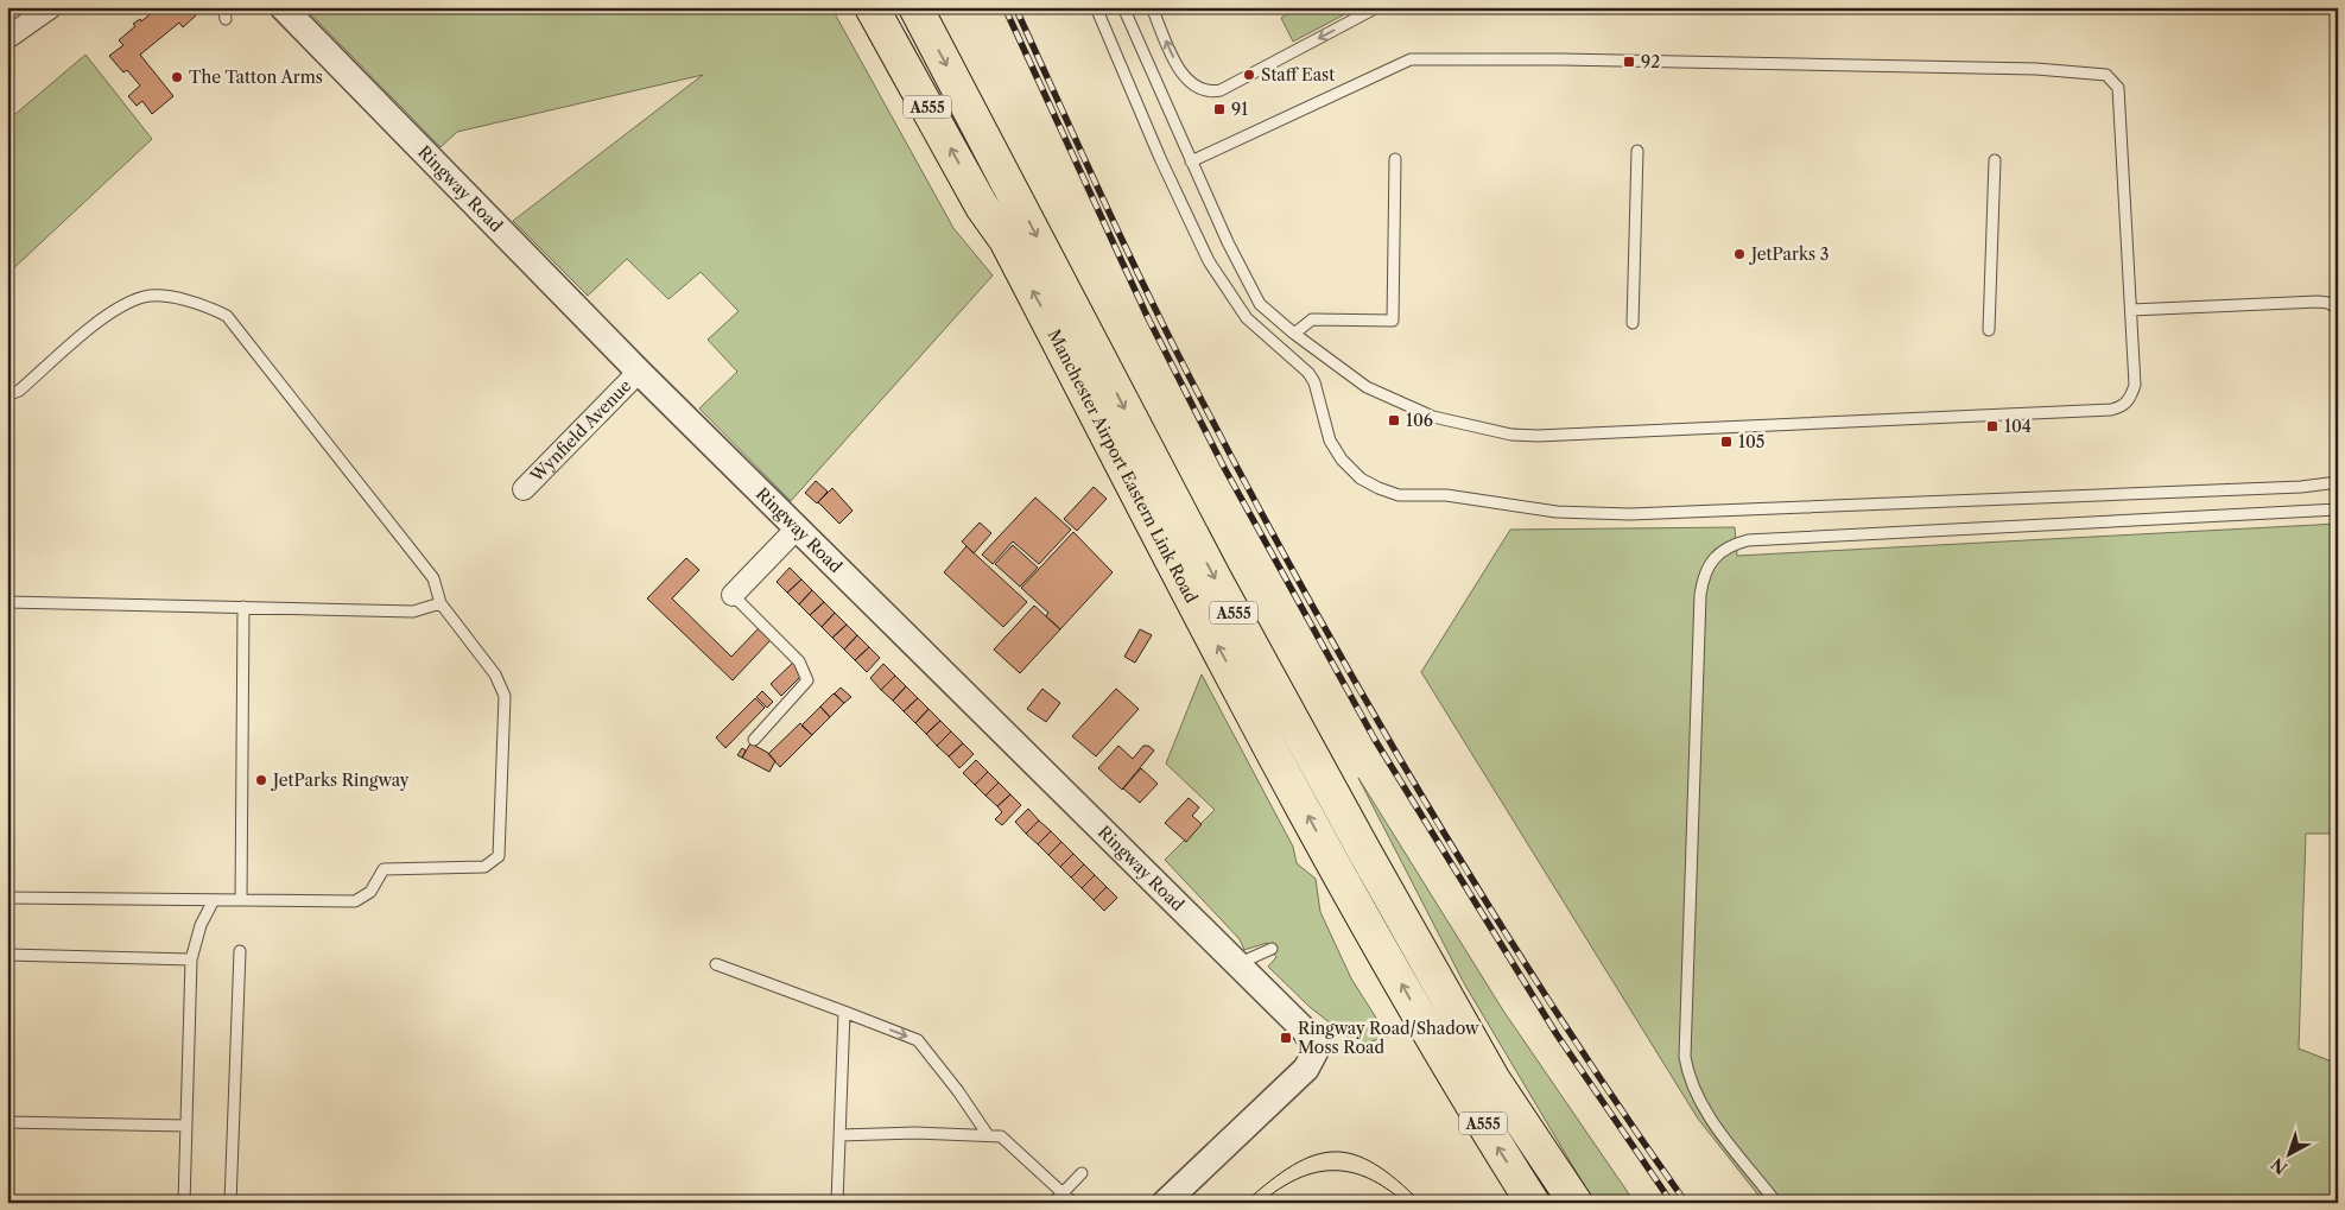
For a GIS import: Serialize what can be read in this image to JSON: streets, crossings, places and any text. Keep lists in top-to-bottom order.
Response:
{
  "streets": {
    "highway": ["A555", "Manchester Airport Eastern Link Road"],
    "street": ["Ringway Road", "Wynfield Avenue"]
  },
  "crossings": [
    ["Ringway Road", "Wynfield Avenue"]
  ],
  "places": {
    "transit": [
      "92",
      "91",
      "106",
      "104",
      "105",
      "Ringway Road/Shadow Moss Road"
    ],
    "other": [
      "Staff East",
      "The Tatton Arms",
      "JetParks 3",
      "JetParks Ringway"
    ]
  },
  "north": "bottom left"
}
